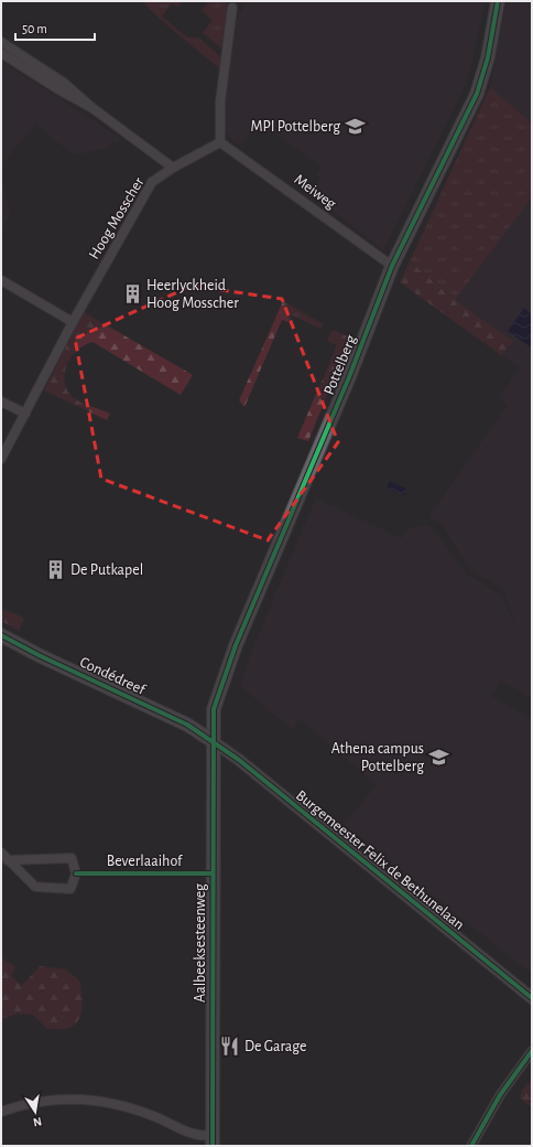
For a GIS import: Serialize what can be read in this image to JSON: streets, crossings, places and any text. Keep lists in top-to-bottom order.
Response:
{
  "streets": {
    "main road": ["Pottelberg", "Condédreef", "Aalbeeksesteenweg"],
    "street": ["Meiweg", "Hoog Mosscher", "Burgemeester Felix de Bethunelaan"],
    "cycle path": ["Beverlaaihof"]
  },
  "crossings": [
    ["Meiweg", "Hoog Mosscher"],
    ["Meiweg", "Pottelberg"],
    ["Pottelberg", "Condédreef"],
    ["Pottelberg", "Burgemeester Felix de Bethunelaan"],
    ["Pottelberg", "Aalbeeksesteenweg"],
    ["Condédreef", "Burgemeester Felix de Bethunelaan"],
    ["Condédreef", "Aalbeeksesteenweg"],
    ["Burgemeester Felix de Bethunelaan", "Aalbeeksesteenweg"]
  ],
  "places": {
    "school or university": ["MPI Pottelberg", "Athena campus Pottelberg"],
    "building": ["Heerlyckheid Hoog Mosscher", "De Putkapel"],
    "restaurant": ["De Garage"]
  },
  "scale_bar": "50 m",
  "north": "bottom"
}
